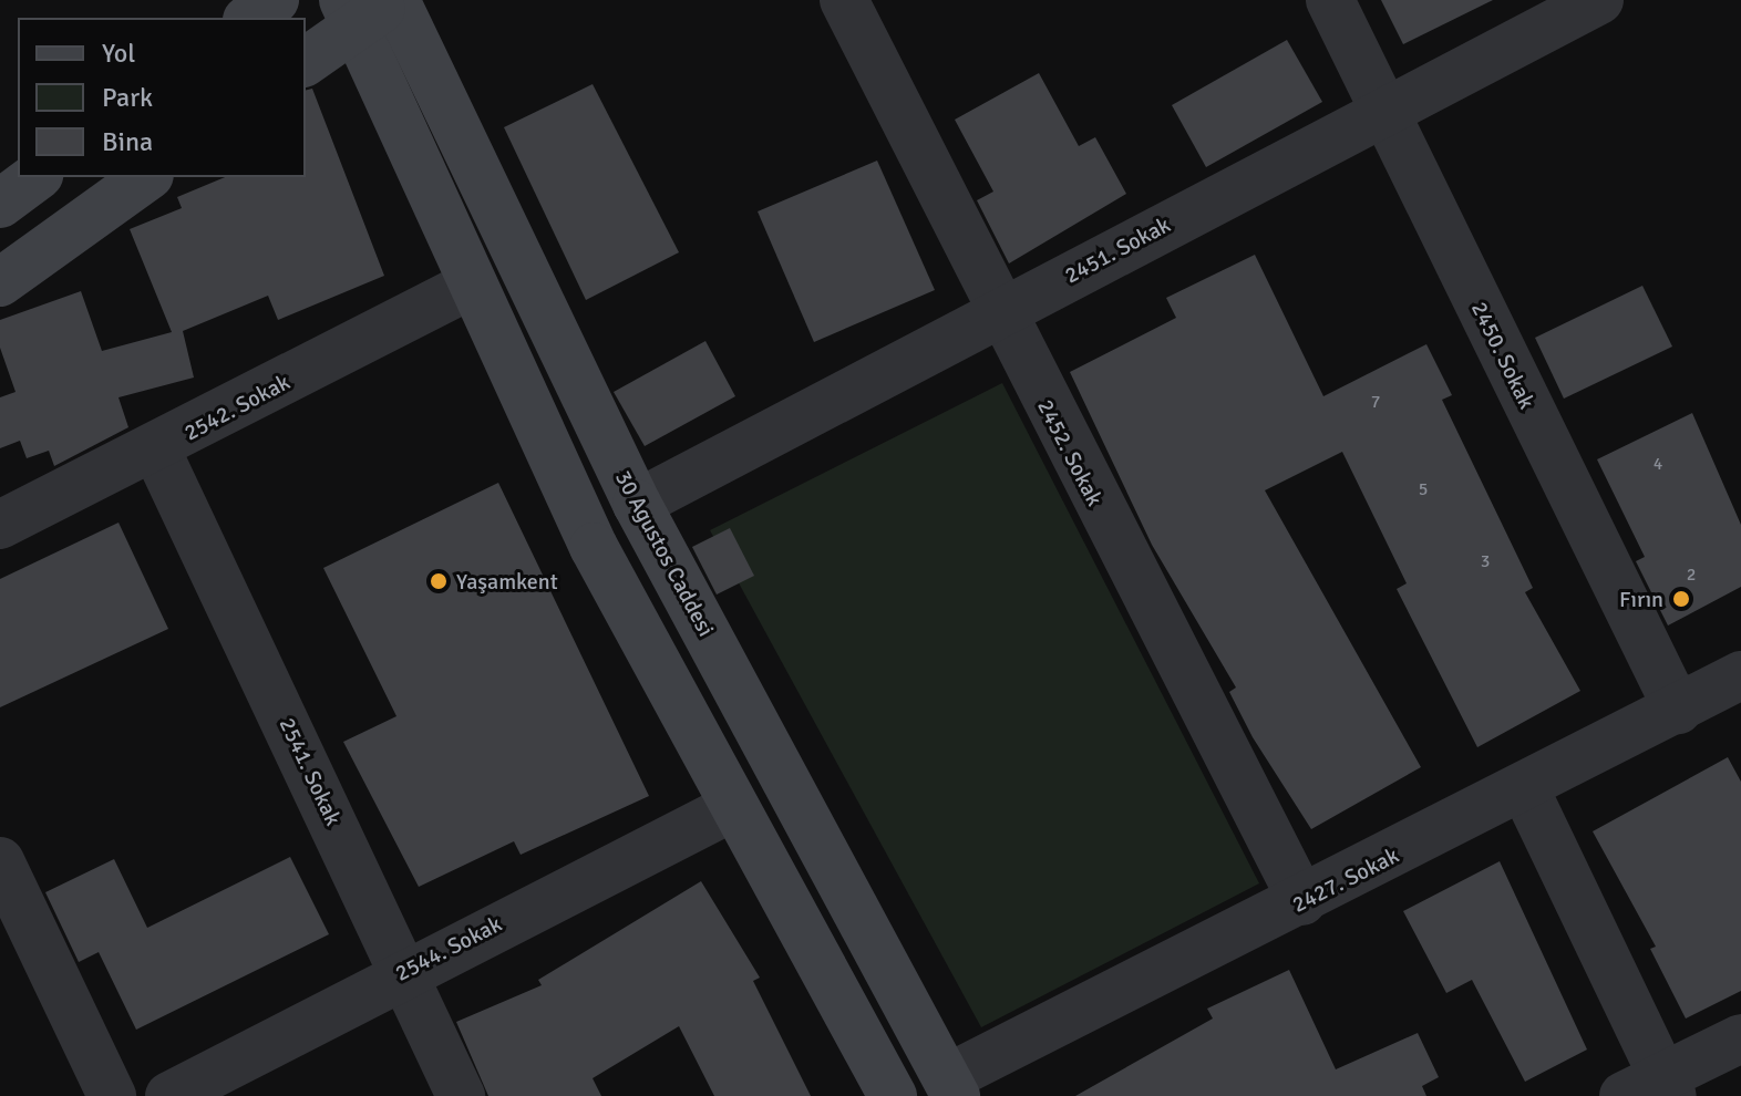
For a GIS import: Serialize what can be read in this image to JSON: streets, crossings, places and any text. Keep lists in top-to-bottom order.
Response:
{
  "streets": {
    "main road": ["30 Agustos Caddesi"],
    "street": [
      "2451. Sokak",
      "2450. Sokak",
      "2542. Sokak",
      "2452. Sokak",
      "2541. Sokak",
      "2427. Sokak",
      "2544. Sokak"
    ]
  },
  "crossings": [
    ["2451. Sokak", "2450. Sokak"],
    ["2451. Sokak", "2452. Sokak"],
    ["2451. Sokak", "30 Agustos Caddesi"],
    ["2450. Sokak", "2427. Sokak"],
    ["2542. Sokak", "2541. Sokak"],
    ["2452. Sokak", "2427. Sokak"],
    ["30 Agustos Caddesi", "2427. Sokak"],
    ["2541. Sokak", "2544. Sokak"]
  ],
  "places": ["Yaşamkent", "Fırın"],
  "house_numbers": [
    "7",
    "4",
    "5",
    "3",
    "2"
  ],
  "legend": ["Yol", "Park", "Bina"]
}
